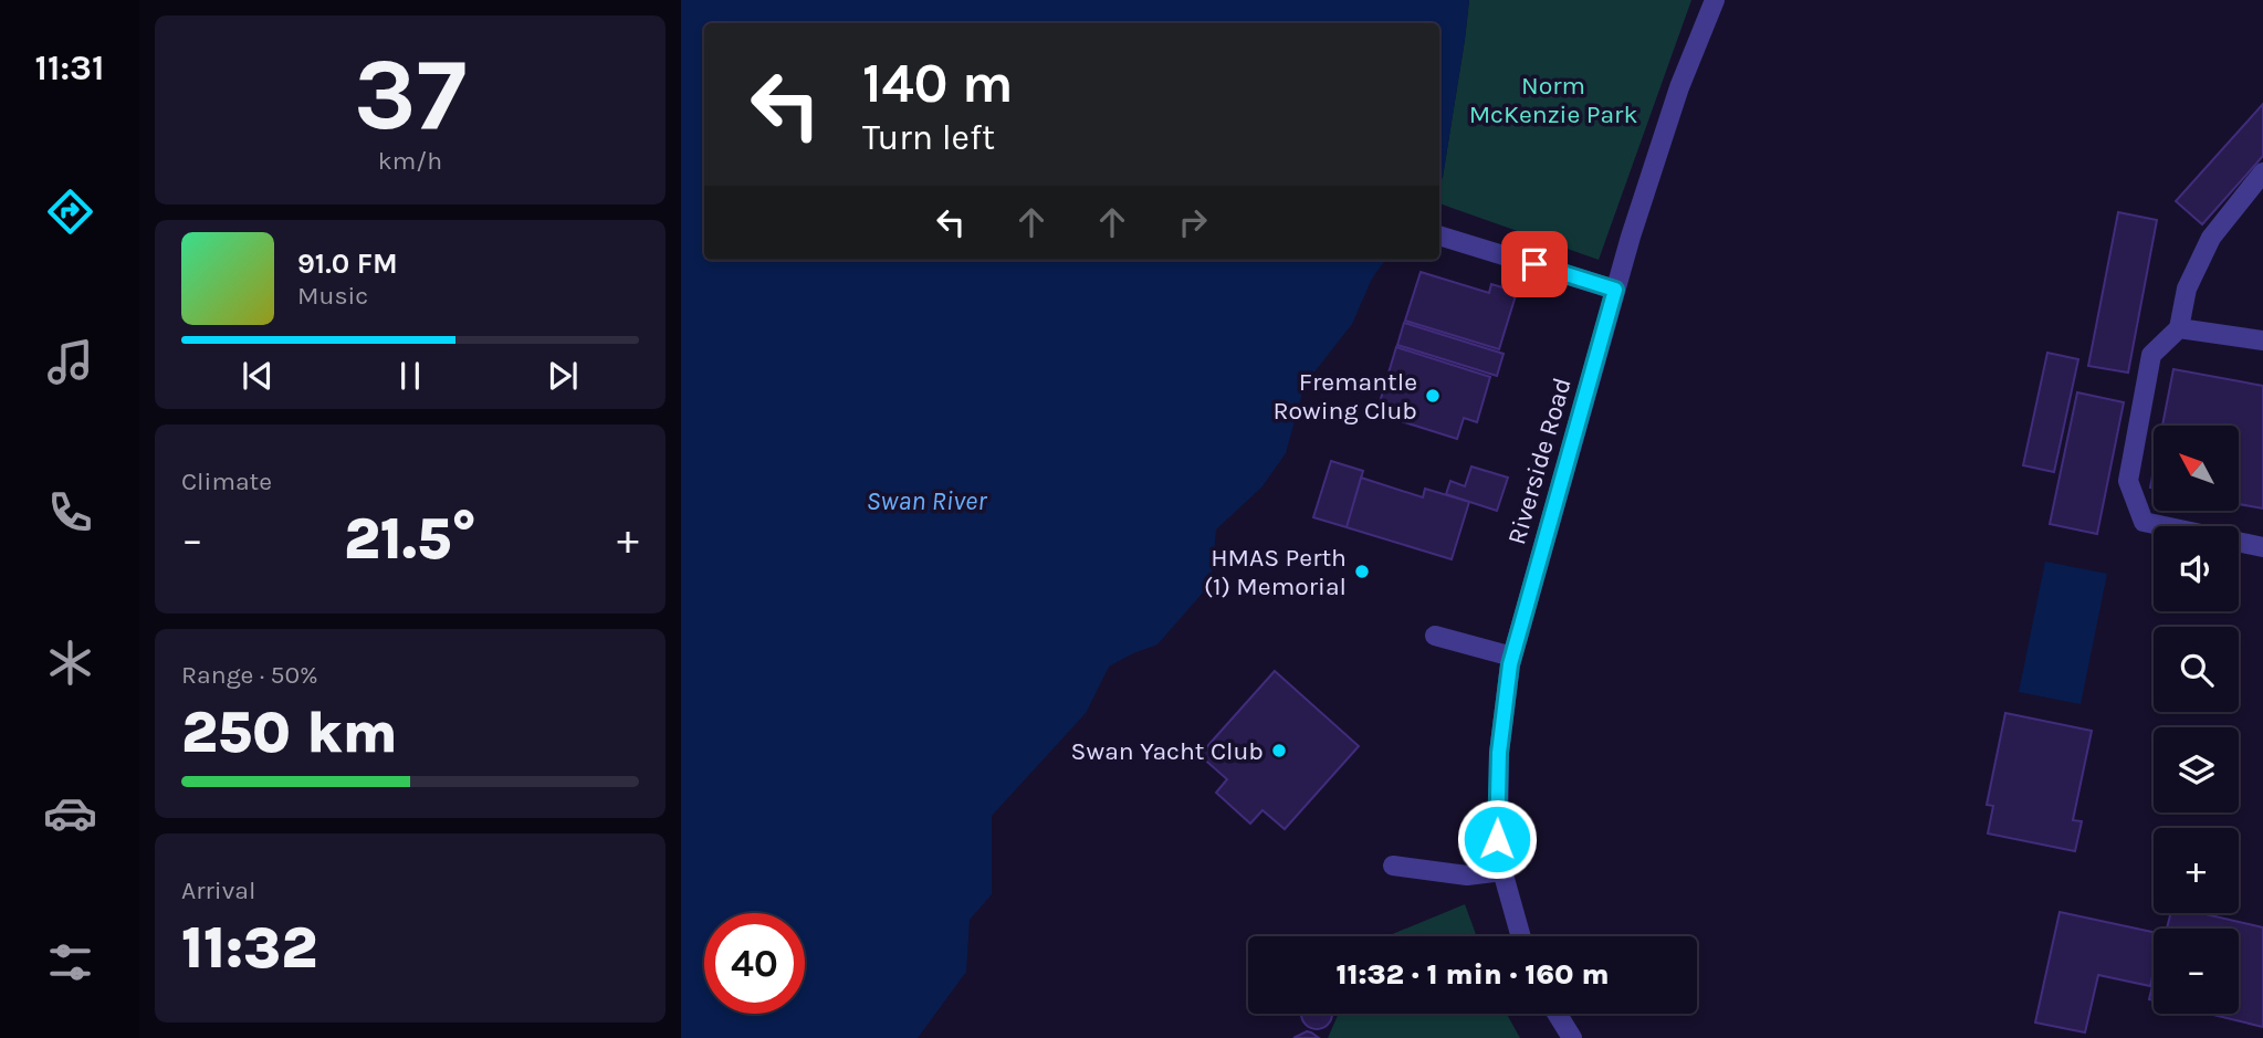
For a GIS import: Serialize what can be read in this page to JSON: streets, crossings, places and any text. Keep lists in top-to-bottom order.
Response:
{
  "streets": {
    "street": ["Riverside Road"]
  },
  "water": ["Swan River"],
  "parks": ["Norm McKenzie Park"],
  "places": ["Fremantle Rowing Club", "HMAS Perth (1) Memorial", "Swan Yacht Club"],
  "north": "top left",
  "page": {
    "tabs": "11:31",
    "tile": [
      ["37", "km/h"],
      "Climate",
      ["Range · 50%", "250 km"],
      ["Arrival", "11:32"]
    ],
    "turn": ["140 m", "Turn left"],
    "song": ["91.0 FM", "Music"],
    "map_buttons": ["+", "−"],
    "heat": ["−", "21.5°", "+"],
    "limit": "40",
    "trip": "11:32 · 1 min · 160 m"
  }
}
